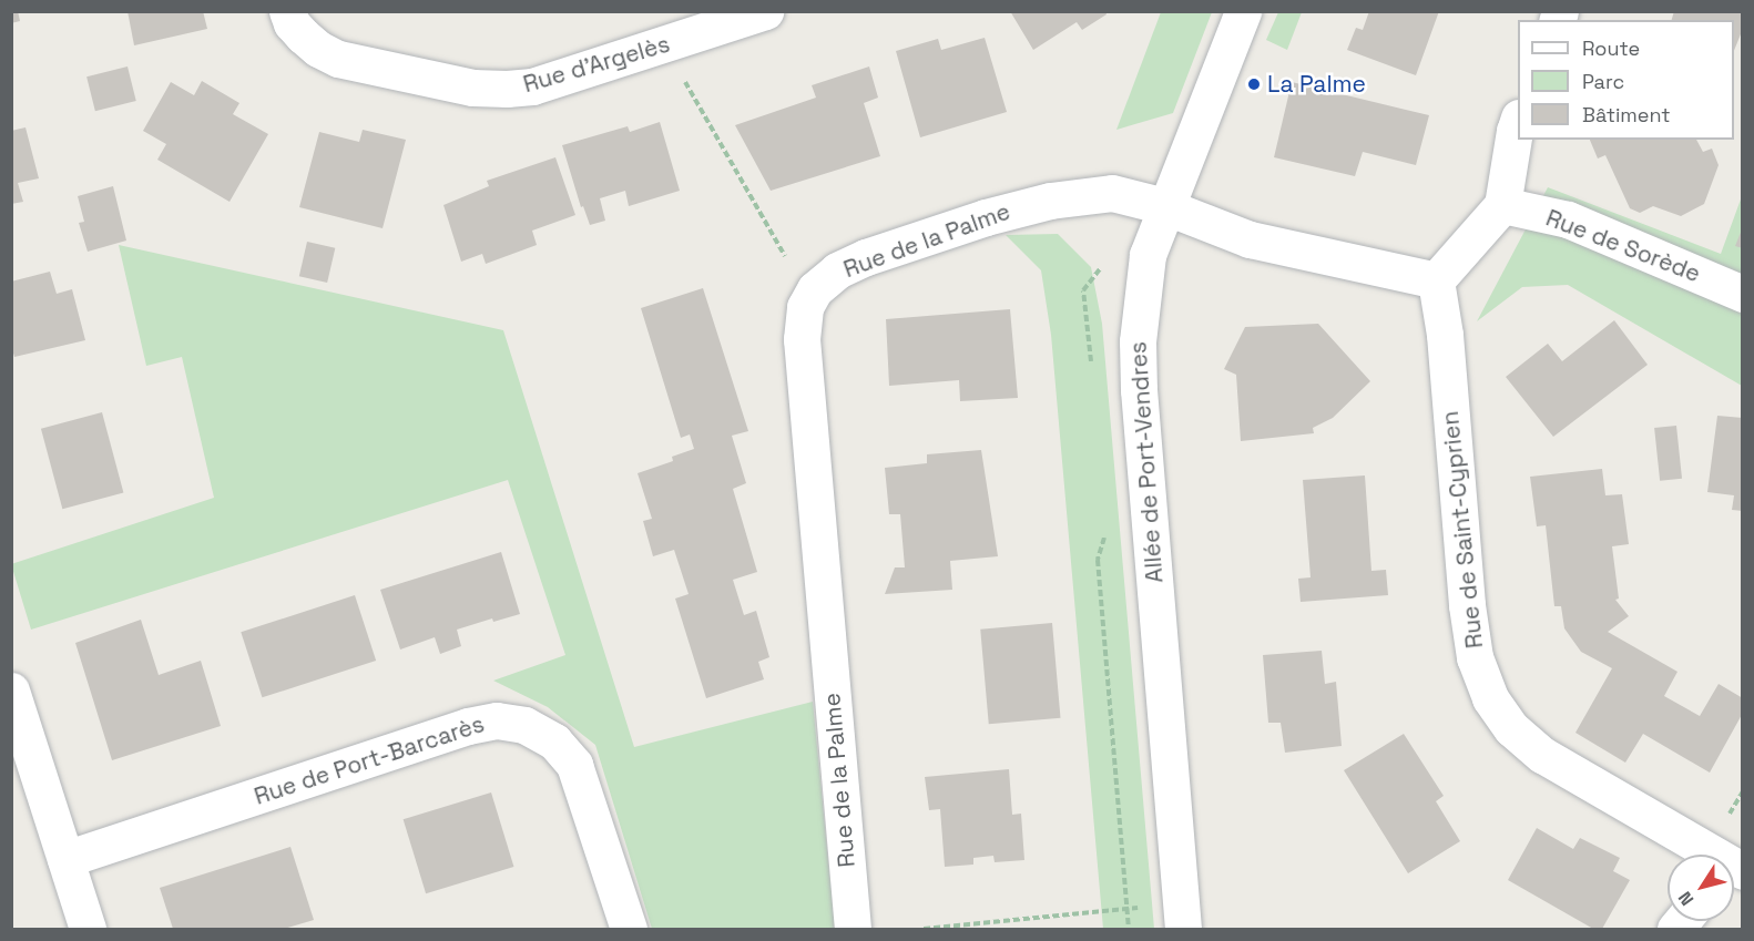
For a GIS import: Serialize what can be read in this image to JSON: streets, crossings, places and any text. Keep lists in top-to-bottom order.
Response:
{
  "streets": {
    "street": [
      "Rue d'Argelès",
      "Rue de la Palme",
      "Rue de Sorède",
      "Allée de Port-Vendres",
      "Rue de Saint-Cyprien",
      "Rue de Port-Barcarès"
    ]
  },
  "crossings": [
    ["Rue de la Palme", "Allée de Port-Vendres"],
    ["Rue de la Palme", "Rue de Saint-Cyprien"]
  ],
  "places": ["La Palme"],
  "legend": ["Route", "Parc", "Bâtiment"],
  "north": "bottom left"
}
